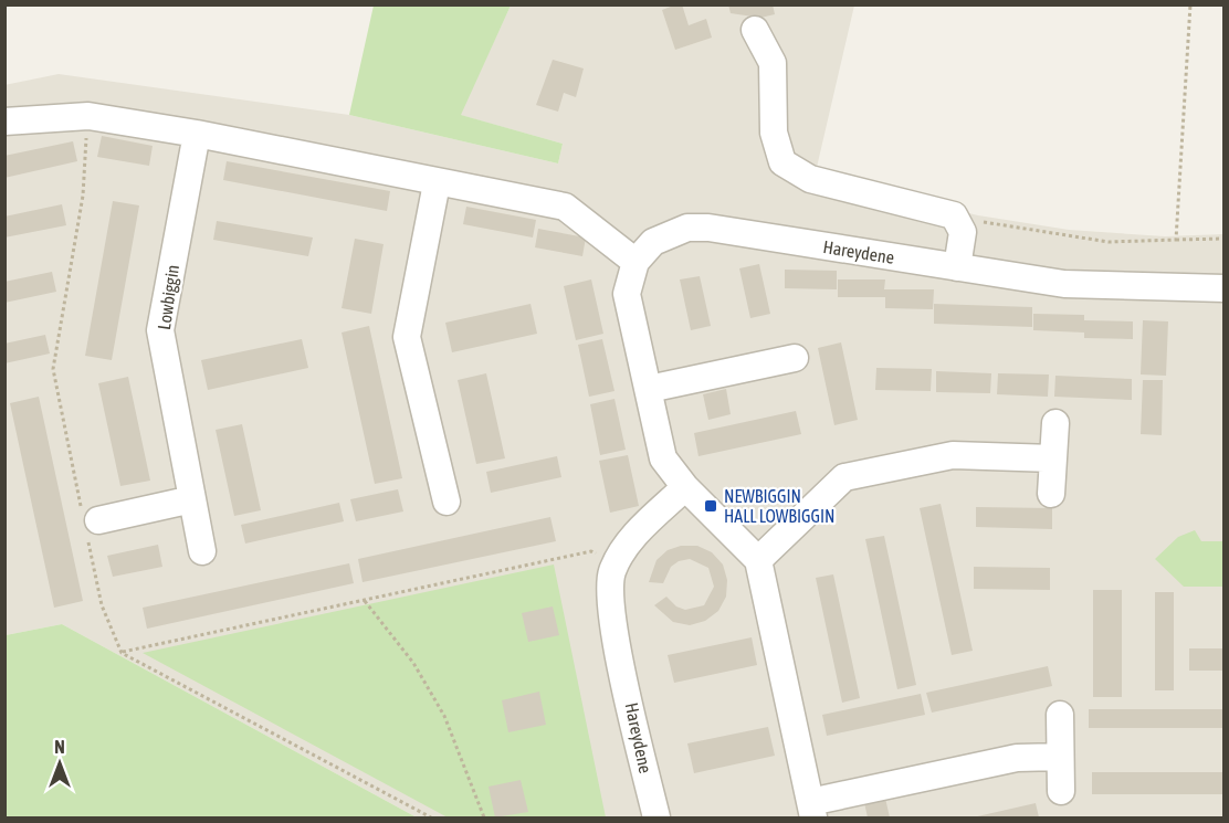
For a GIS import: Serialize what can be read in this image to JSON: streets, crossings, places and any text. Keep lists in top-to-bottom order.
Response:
{
  "streets": {
    "street": ["Hareydene", "Lowbiggin"]
  },
  "places": {
    "transit": ["NEWBIGGIN HALL LOWBIGGIN"]
  },
  "north": "top"
}
